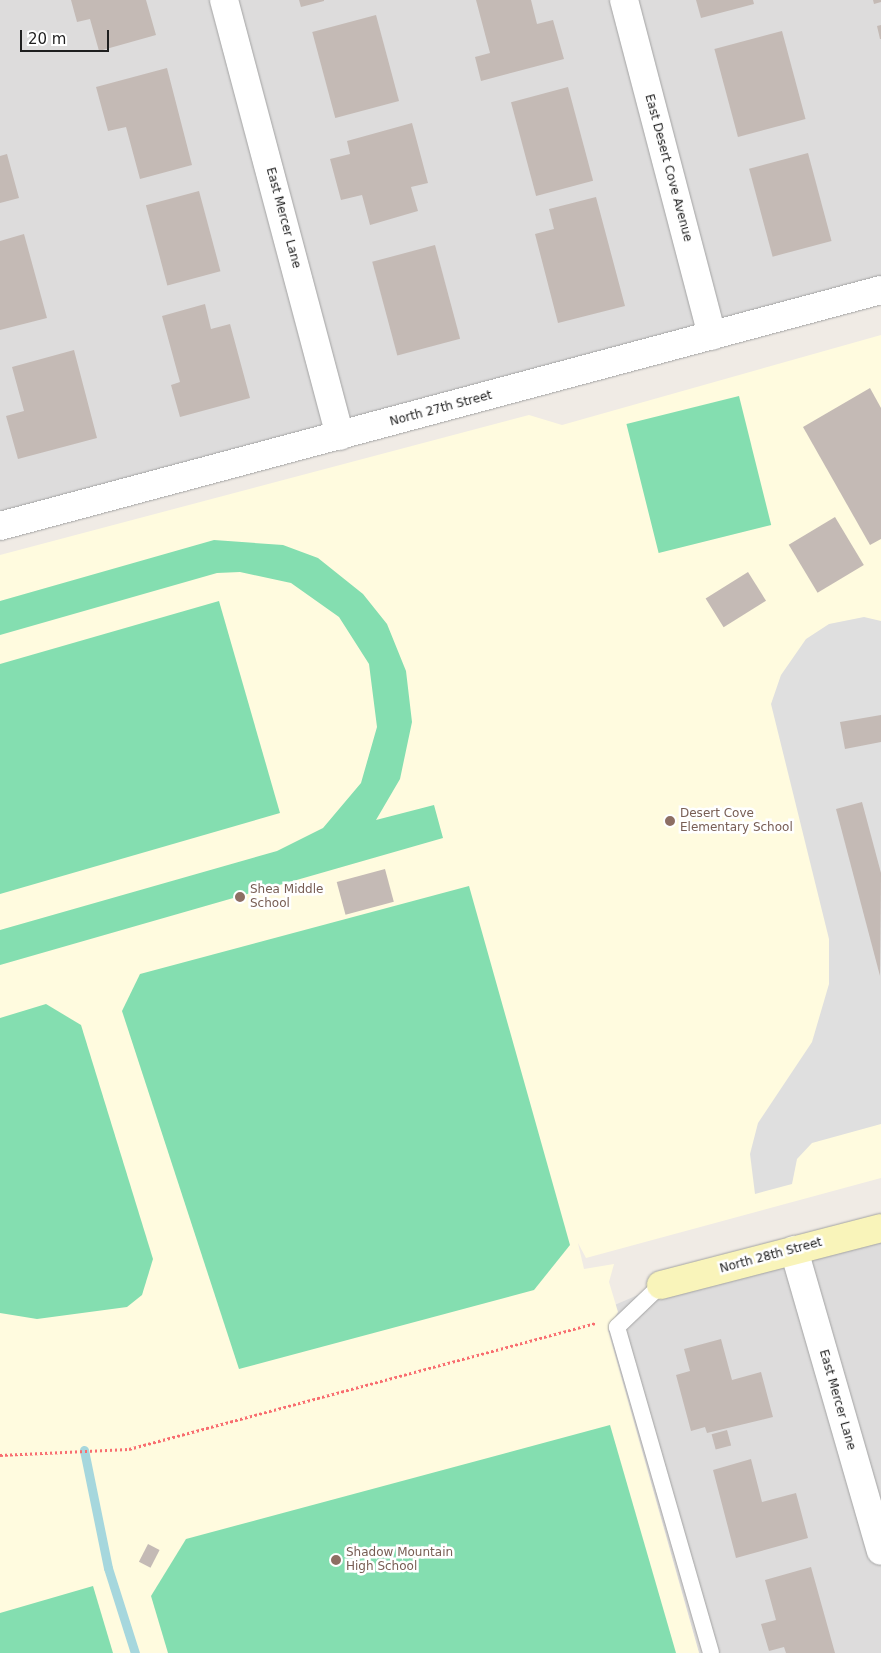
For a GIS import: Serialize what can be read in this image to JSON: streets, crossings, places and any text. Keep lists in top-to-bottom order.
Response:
{
  "streets": {
    "street": [
      "East Desert Cove Avenue",
      "East Mercer Lane",
      "North 27th Street",
      "North 28th Street"
    ]
  },
  "crossings": [
    ["East Desert Cove Avenue", "North 27th Street"],
    ["East Mercer Lane", "North 27th Street"],
    ["East Mercer Lane", "North 28th Street"]
  ],
  "places": ["Desert Cove Elementary School", "Shea Middle School", "Shadow Mountain High School"],
  "scale_bar": "20 m"
}
